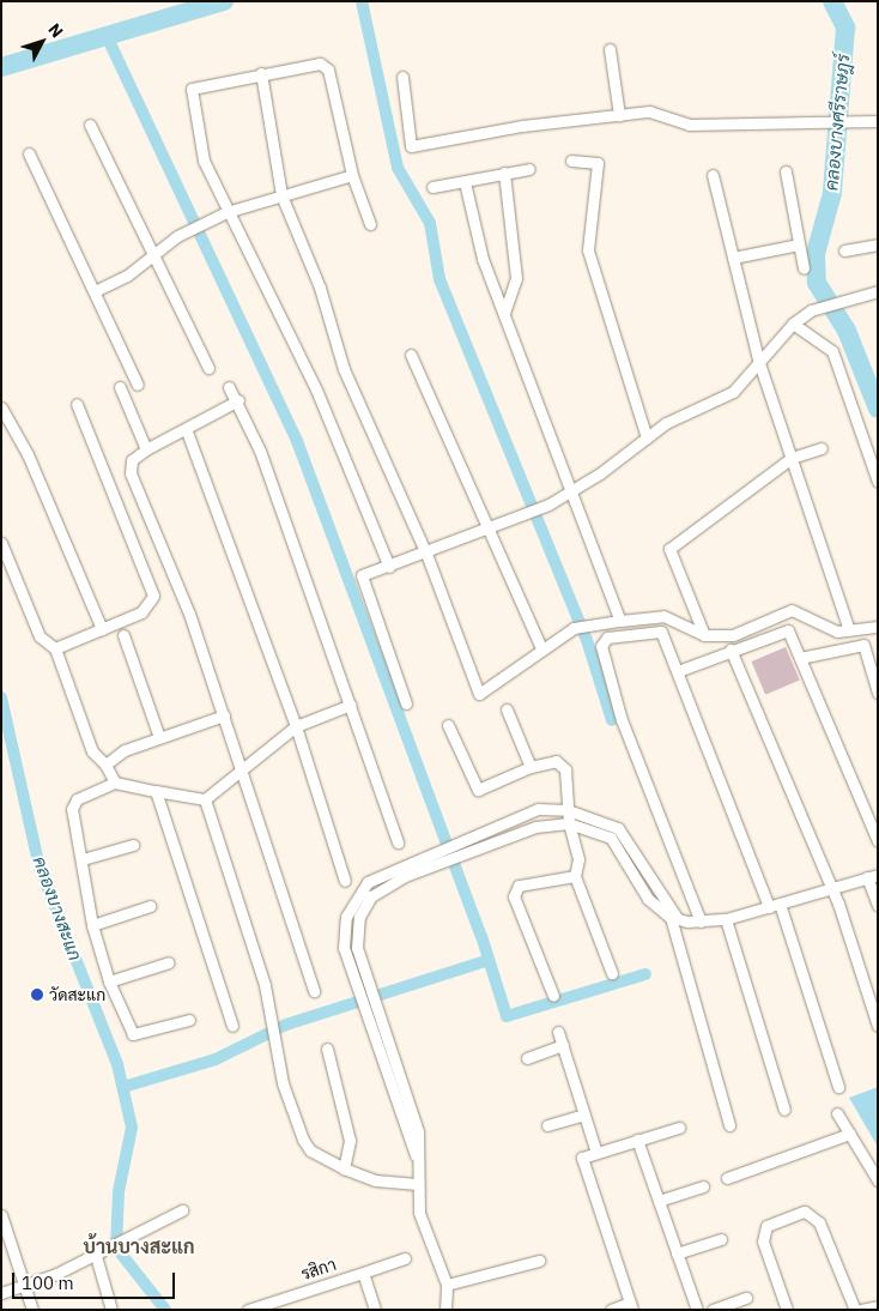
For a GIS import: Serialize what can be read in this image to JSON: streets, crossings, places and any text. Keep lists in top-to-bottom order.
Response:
{
  "streets": {
    "street": ["รสิกา"]
  },
  "districts": ["บ้านบางสะแก"],
  "water": ["คลองบางศรีราษฎร์", "คลองบางสะแก"],
  "places": ["วัดสะแก"],
  "scale_bar": "100 m",
  "north": "top right"
}
